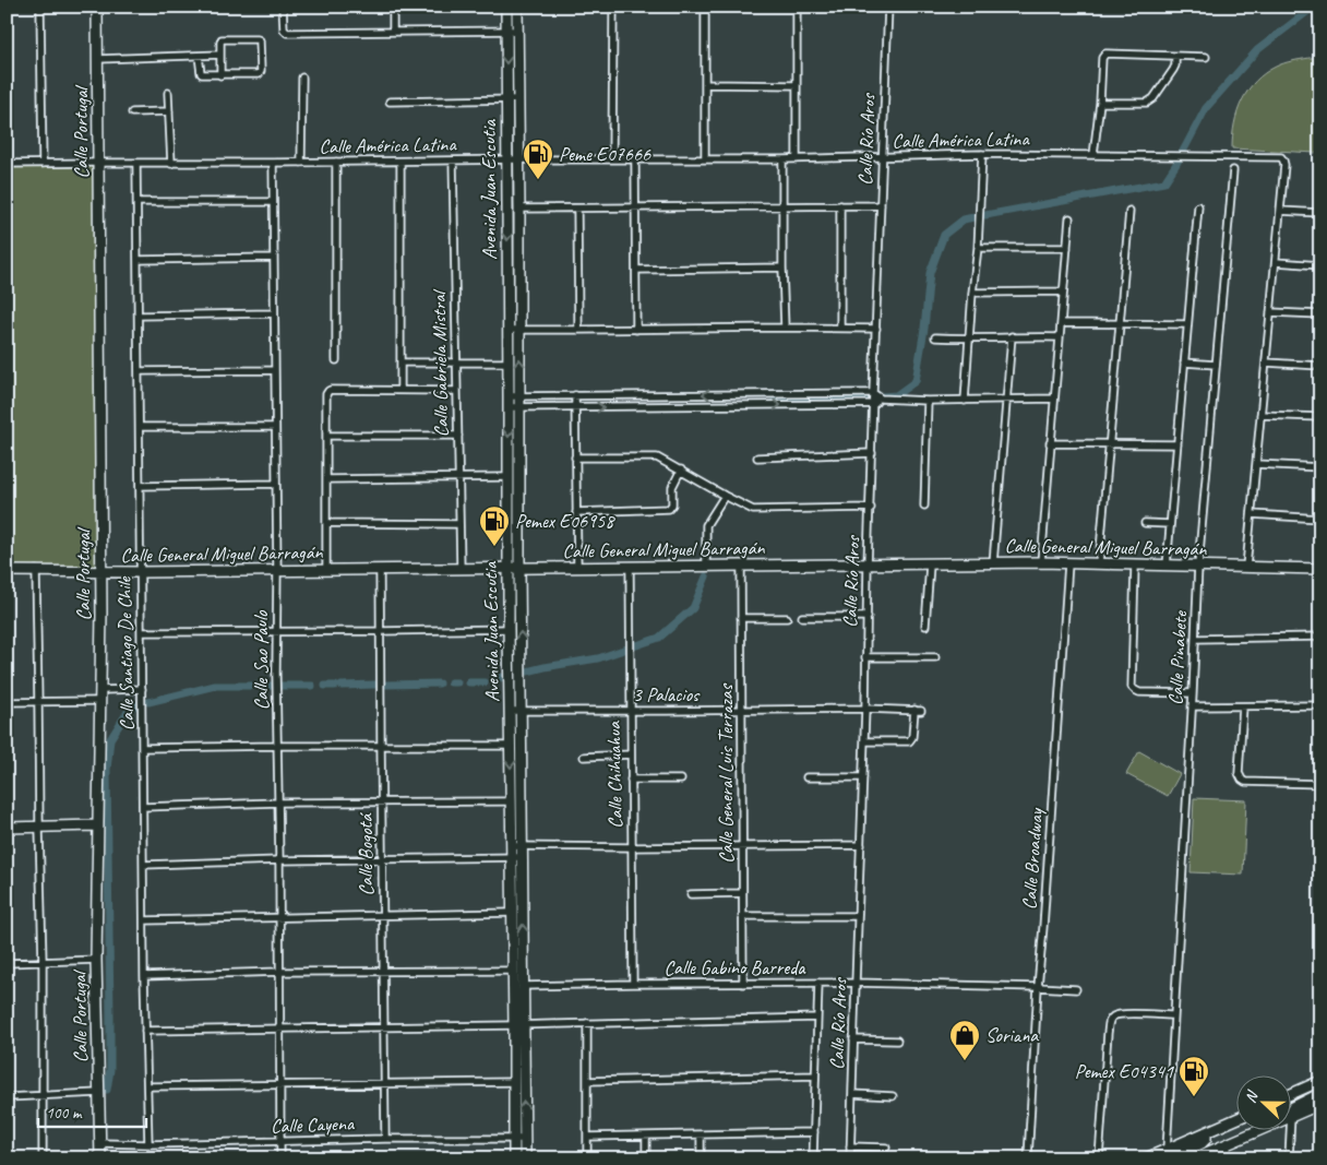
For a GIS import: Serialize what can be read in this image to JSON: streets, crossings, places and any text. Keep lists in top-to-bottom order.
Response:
{
  "streets": {
    "main road": ["Calle Portugal", "Avenida Juan Escutia", "Calle General Miguel Barragán"],
    "street": [
      "Calle Río Aros",
      "Calle América Latina",
      "Calle Gabriela Mistral",
      "Calle Santiago De Chile",
      "Calle Pinabete",
      "Calle Sao Paulo",
      "3 Palacios",
      "Calle General Luis Terrazas",
      "Calle Chihuahua",
      "Calle Bogotá",
      "Calle Broadway",
      "Calle Gabino Barreda",
      "Calle Cayena"
    ]
  },
  "crossings": [
    ["Calle Portugal", "Calle América Latina"],
    ["Calle Portugal", "Calle General Miguel Barragán"],
    ["Calle Portugal", "Calle Cayena"],
    ["Calle Río Aros", "Calle América Latina"],
    ["Calle Río Aros", "Calle General Miguel Barragán"],
    ["Calle Río Aros", "3 Palacios"],
    ["Calle Río Aros", "Calle Gabino Barreda"],
    ["Calle América Latina", "Avenida Juan Escutia"],
    ["Calle América Latina", "Calle Gabriela Mistral"],
    ["Calle América Latina", "Calle Santiago De Chile"],
    ["Calle América Latina", "Calle Sao Paulo"],
    ["Avenida Juan Escutia", "Calle General Miguel Barragán"],
    ["Avenida Juan Escutia", "3 Palacios"],
    ["Avenida Juan Escutia", "Calle Gabino Barreda"],
    ["Avenida Juan Escutia", "Calle Cayena"],
    ["Calle Gabriela Mistral", "Calle General Miguel Barragán"],
    ["Calle General Miguel Barragán", "Calle Santiago De Chile"],
    ["Calle General Miguel Barragán", "Calle Pinabete"],
    ["Calle General Miguel Barragán", "Calle Sao Paulo"],
    ["Calle General Miguel Barragán", "Calle General Luis Terrazas"],
    ["Calle General Miguel Barragán", "Calle Chihuahua"],
    ["Calle General Miguel Barragán", "Calle Bogotá"],
    ["Calle General Miguel Barragán", "Calle Broadway"],
    ["Calle Santiago De Chile", "Calle Cayena"],
    ["Calle Sao Paulo", "Calle Cayena"],
    ["3 Palacios", "Calle General Luis Terrazas"],
    ["3 Palacios", "Calle Chihuahua"],
    ["Calle General Luis Terrazas", "Calle Gabino Barreda"],
    ["Calle Chihuahua", "Calle Gabino Barreda"],
    ["Calle Bogotá", "Calle Cayena"],
    ["Calle Broadway", "Calle Gabino Barreda"]
  ],
  "places": {
    "fuel station": ["Peme E07666", "Pemex E06958", "Pemex E04341"],
    "shop": ["Soriana"]
  },
  "scale_bar": "100 m",
  "north": "left"
}
